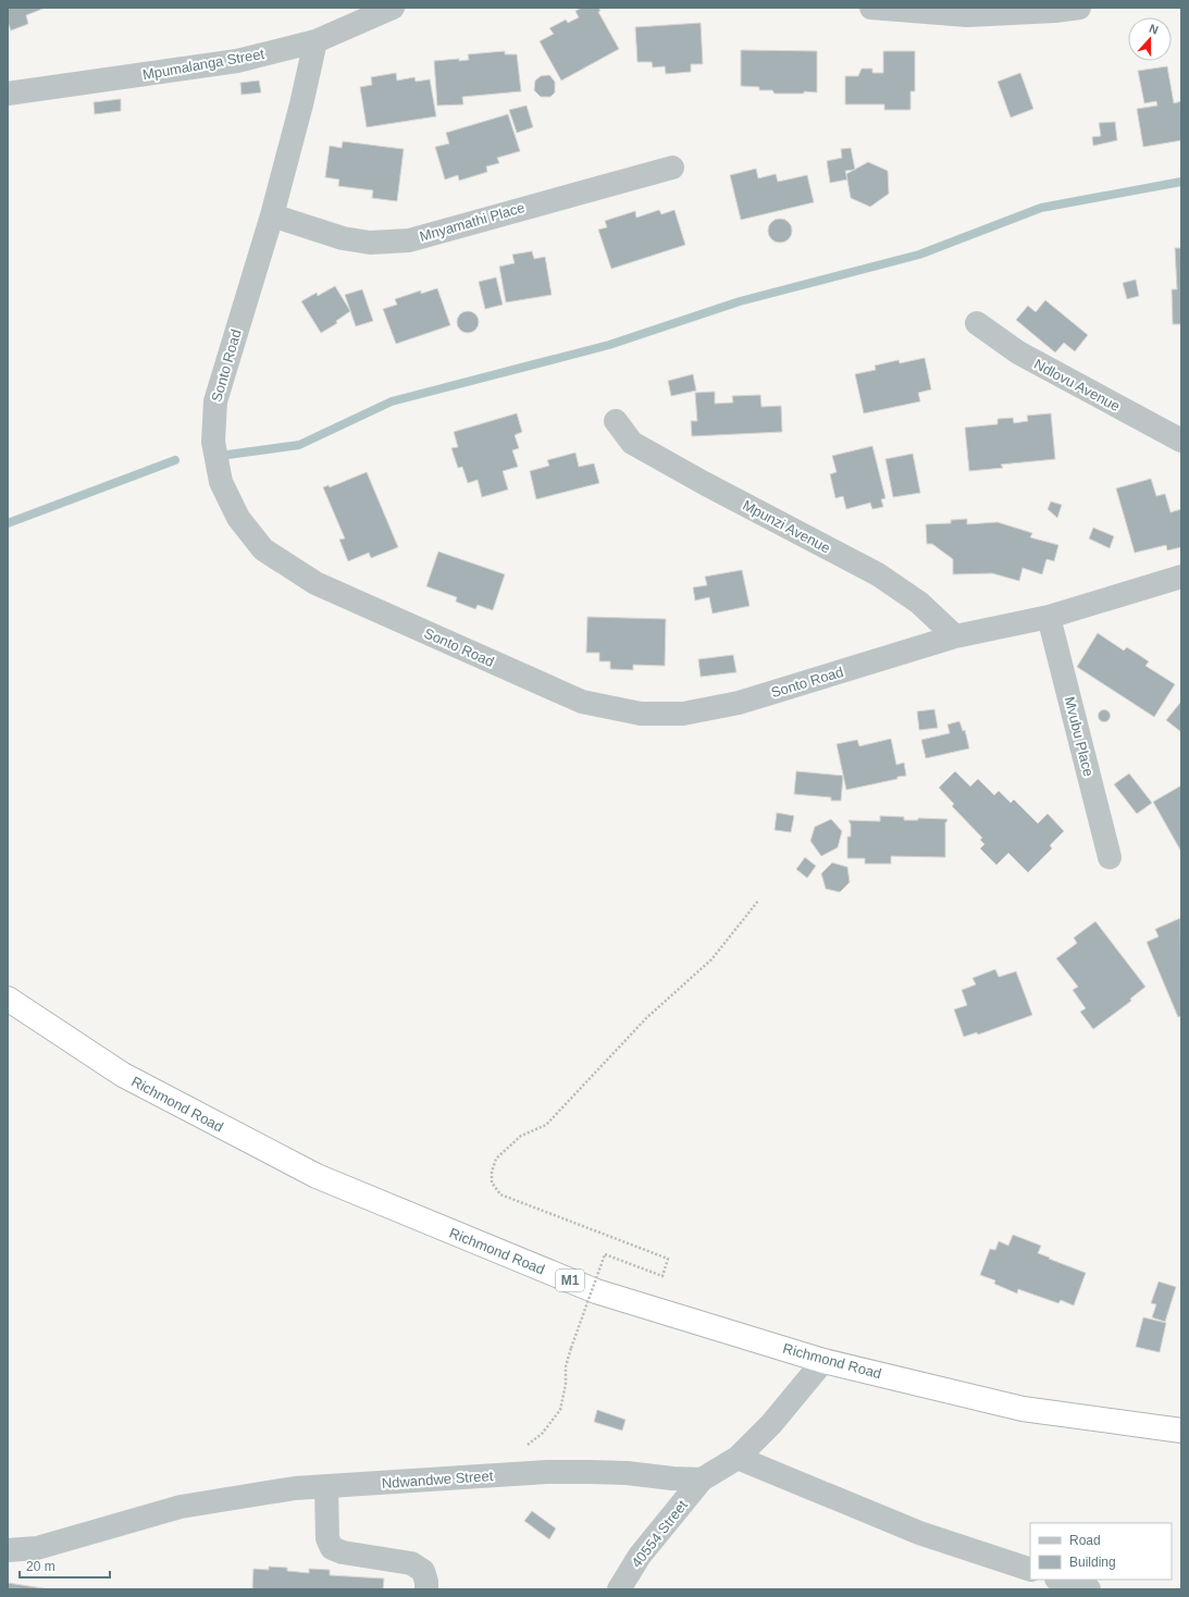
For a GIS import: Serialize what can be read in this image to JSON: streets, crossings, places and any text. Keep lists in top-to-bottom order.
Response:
{
  "streets": {
    "highway": ["Richmond Road", "M1"],
    "street": [
      "Mpumalanga Street",
      "Mnyamathi Place",
      "Sonto Road",
      "Ndlovu Avenue",
      "Mpunzi Avenue",
      "Mvubu Place",
      "Ndwandwe Street",
      "40554 Street"
    ]
  },
  "crossings": [
    ["Mpumalanga Street", "Sonto Road"],
    ["Mnyamathi Place", "Sonto Road"],
    ["Sonto Road", "Mpunzi Avenue"],
    ["Sonto Road", "Mvubu Place"],
    ["Ndwandwe Street", "40554 Street"]
  ],
  "legend": ["Road", "Building"],
  "scale_bar": "20 m",
  "north": "top"
}
